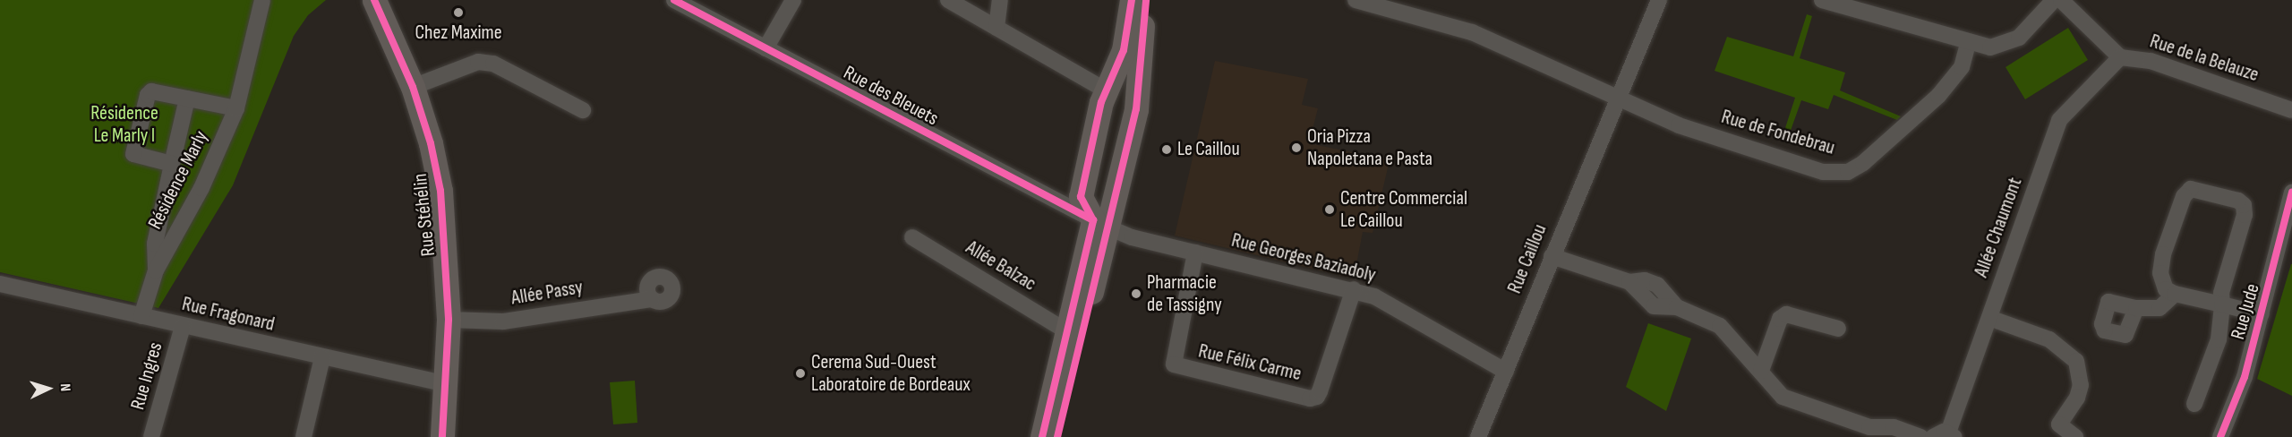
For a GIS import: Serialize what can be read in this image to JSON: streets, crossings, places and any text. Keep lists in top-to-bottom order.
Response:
{
  "streets": {
    "main road": ["Rue Stéhélin"],
    "street": [
      "Rue de la Belauze",
      "Rue des Bleuets",
      "Rue de Fondebrau",
      "Résidence Marly",
      "Allée Chaumont",
      "Rue Georges Baziadoly",
      "Rue Caillou",
      "Allée Balzac",
      "Allée Passy",
      "Rue Jude",
      "Rue Fragonard",
      "Rue Félix Carme",
      "Rue Ingres"
    ]
  },
  "crossings": [
    ["Rue de la Belauze", "Rue de Fondebrau"],
    ["Rue de la Belauze", "Allée Chaumont"],
    ["Rue des Bleuets", "Rue Georges Baziadoly"],
    ["Rue de Fondebrau", "Rue Caillou"],
    ["Résidence Marly", "Rue Fragonard"],
    ["Rue Stéhélin", "Allée Passy"],
    ["Rue Stéhélin", "Rue Fragonard"],
    ["Rue Georges Baziadoly", "Rue Caillou"],
    ["Rue Georges Baziadoly", "Rue Félix Carme"],
    ["Rue Fragonard", "Rue Ingres"]
  ],
  "parks": ["Résidence Le Marly I"],
  "places": [
    "Chez Maxime",
    "Oria Pizza Napoletana e Pasta",
    "Le Caillou",
    "Centre Commercial Le Caillou",
    "Pharmacie de Tassigny",
    "Cerema Sud-Ouest Laboratoire de Bordeaux"
  ],
  "north": "right"
}
